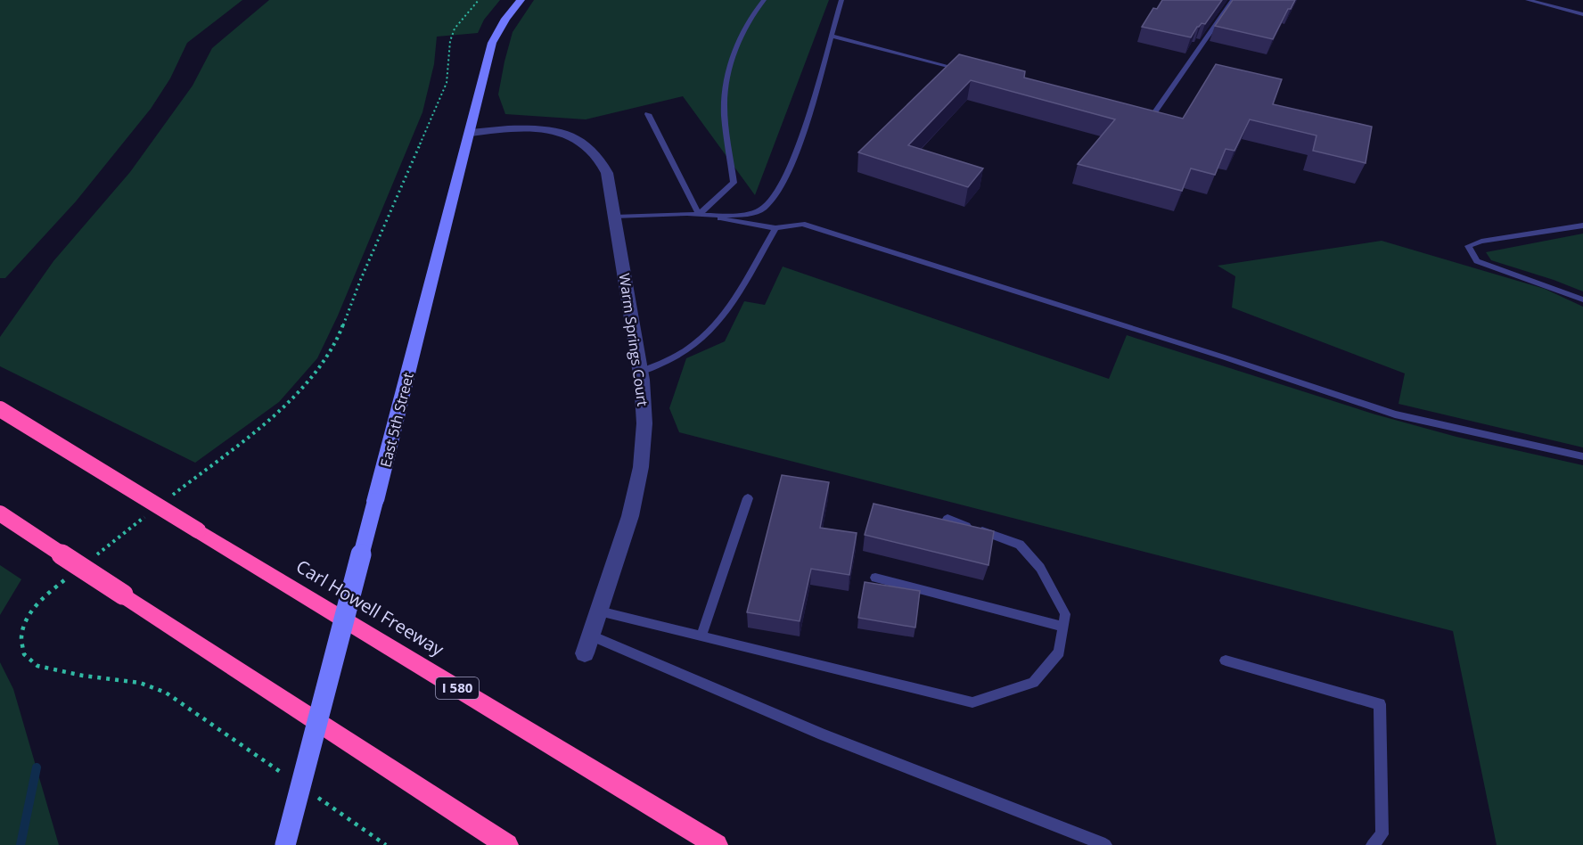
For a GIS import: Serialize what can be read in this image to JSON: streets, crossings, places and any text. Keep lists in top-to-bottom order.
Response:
{
  "streets": {
    "highway": ["Carl Howell Freeway", "I 580"],
    "main road": ["East 5th Street"],
    "street": ["Warm Springs Court"]
  },
  "crossings": [
    ["Warm Springs Court", "East 5th Street"]
  ]
}
